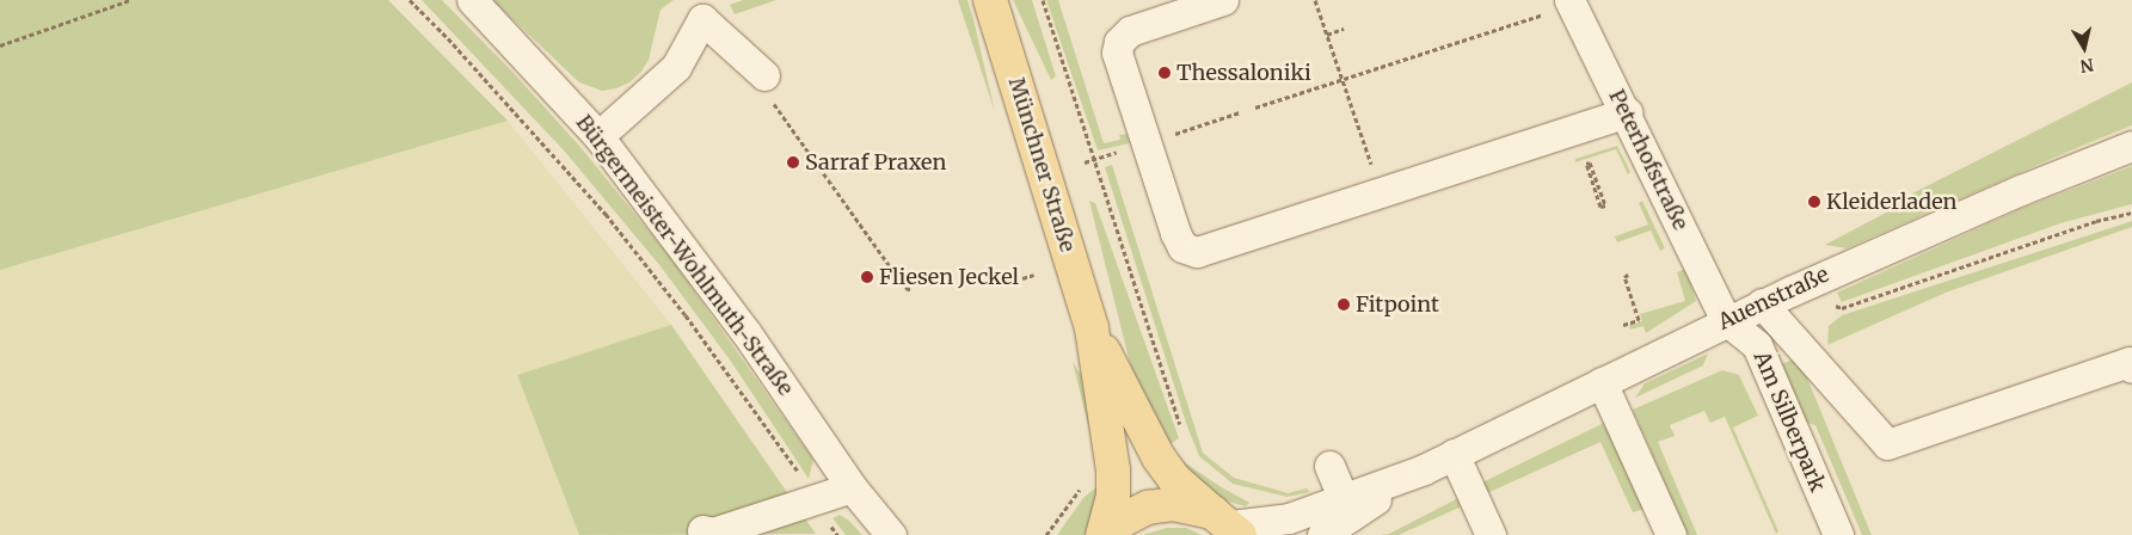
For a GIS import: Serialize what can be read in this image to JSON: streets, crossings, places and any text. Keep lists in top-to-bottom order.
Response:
{
  "streets": {
    "main road": ["Münchner Straße"],
    "street": [
      "Peterhofstraße",
      "Bürgermeister-Wohlmuth-Straße",
      "Auenstraße",
      "Am Silberpark"
    ]
  },
  "crossings": [
    ["Peterhofstraße", "Auenstraße"],
    ["Peterhofstraße", "Am Silberpark"],
    ["Münchner Straße", "Auenstraße"],
    ["Auenstraße", "Am Silberpark"]
  ],
  "places": [
    "Thessaloniki",
    "Sarraf Praxen",
    "Kleiderladen",
    "Fliesen Jeckel",
    "Fitpoint"
  ],
  "north": "bottom"
}
